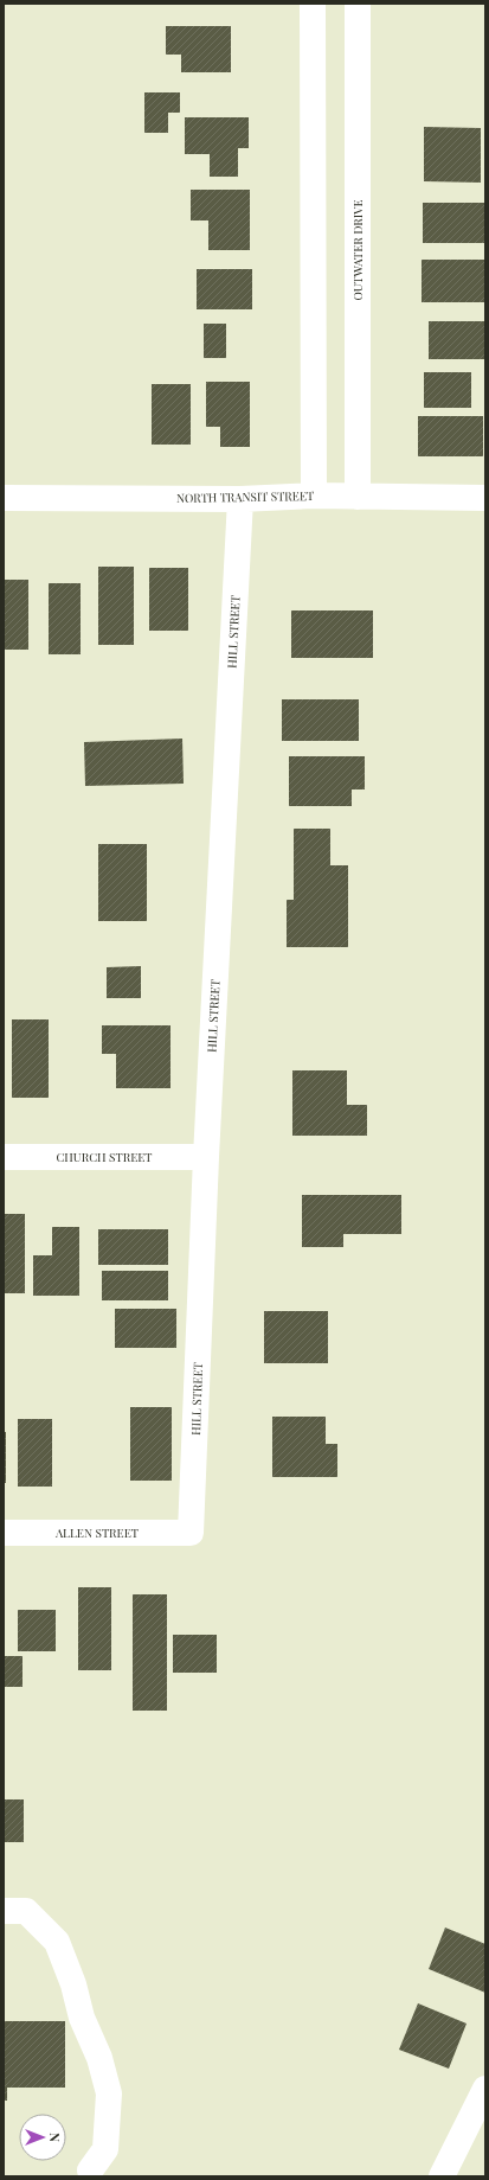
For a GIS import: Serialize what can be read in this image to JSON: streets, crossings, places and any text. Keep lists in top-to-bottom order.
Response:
{
  "streets": {
    "street": [
      "OUTWATER DRIVE",
      "NORTH TRANSIT STREET",
      "HILL STREET",
      "CHURCH STREET",
      "ALLEN STREET"
    ]
  },
  "crossings": [
    ["OUTWATER DRIVE", "NORTH TRANSIT STREET"],
    ["NORTH TRANSIT STREET", "HILL STREET"],
    ["HILL STREET", "CHURCH STREET"],
    ["HILL STREET", "ALLEN STREET"]
  ],
  "north": "right"
}
